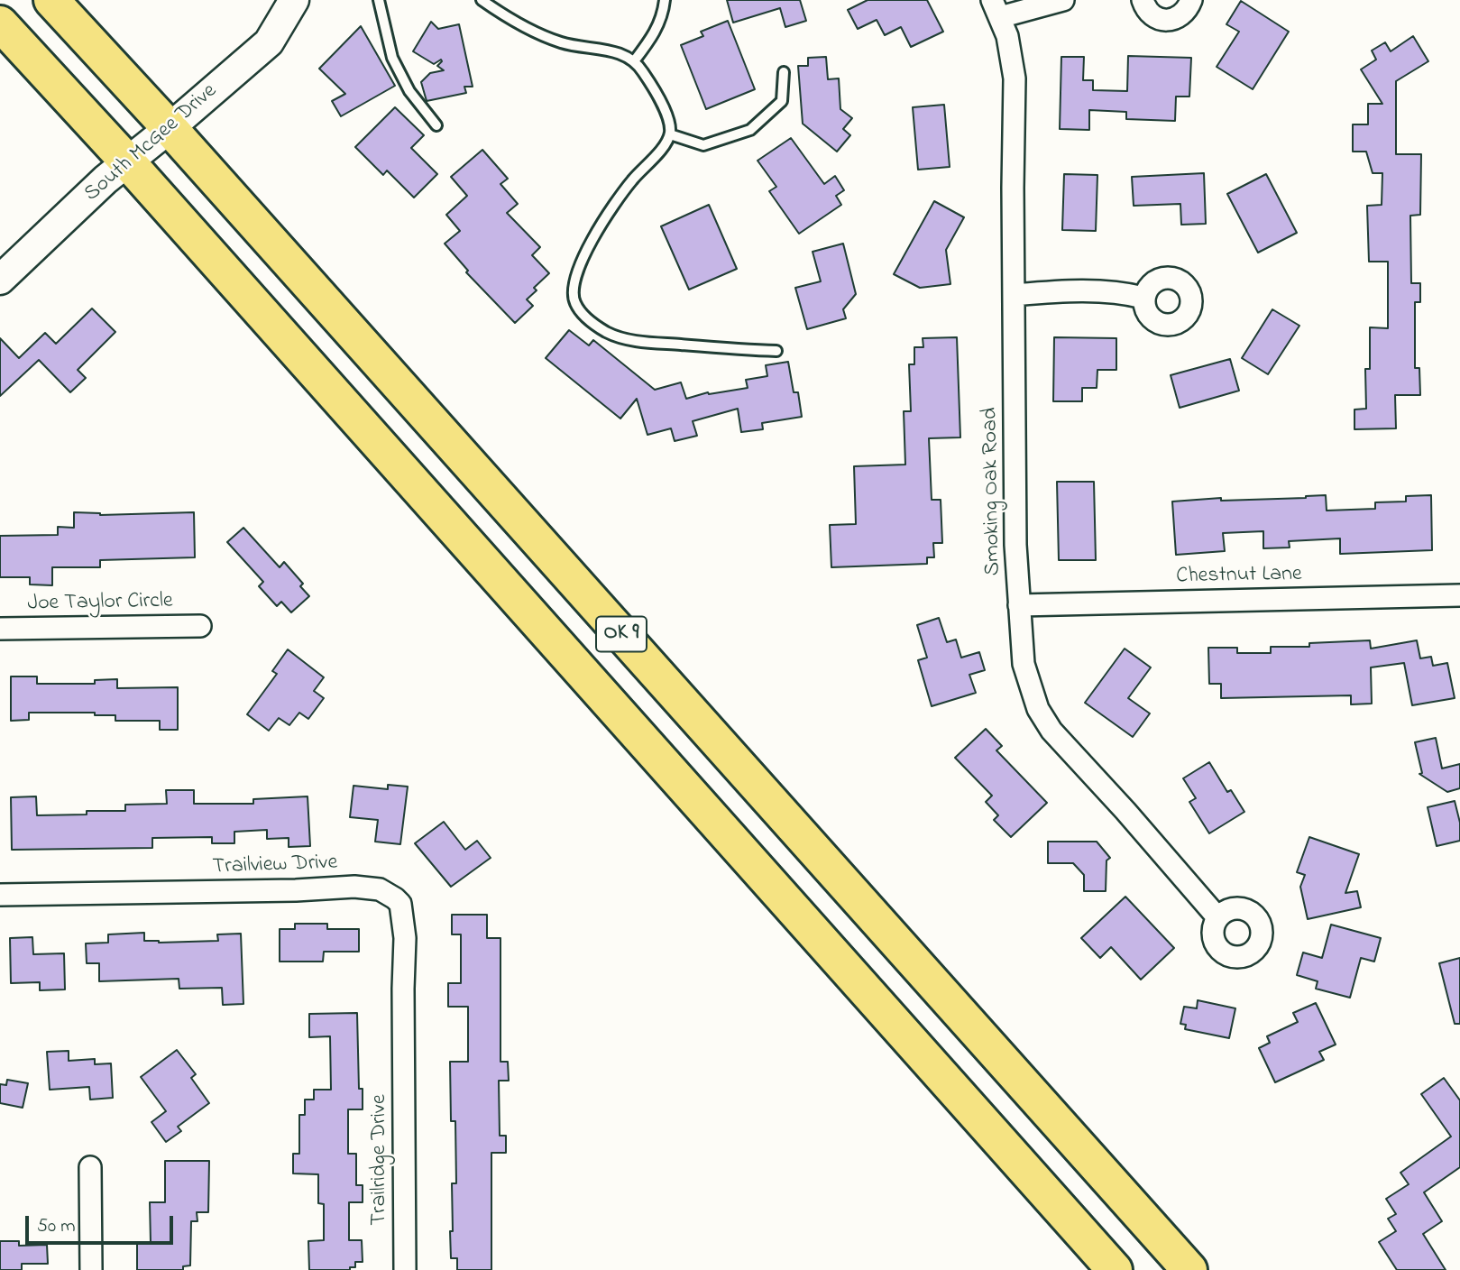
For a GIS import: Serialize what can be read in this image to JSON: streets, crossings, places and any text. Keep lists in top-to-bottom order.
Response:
{
  "streets": {
    "highway": ["OK 9"],
    "street": [
      "South McGee Drive",
      "Smoking Oak Road",
      "Chestnut Lane",
      "Joe Taylor Circle",
      "Trailview Drive",
      "Trailridge Drive"
    ]
  },
  "crossings": [
    ["South McGee Drive", "OK 9"],
    ["Smoking Oak Road", "Chestnut Lane"],
    ["Trailview Drive", "Trailridge Drive"]
  ],
  "scale_bar": "50 m"
}
